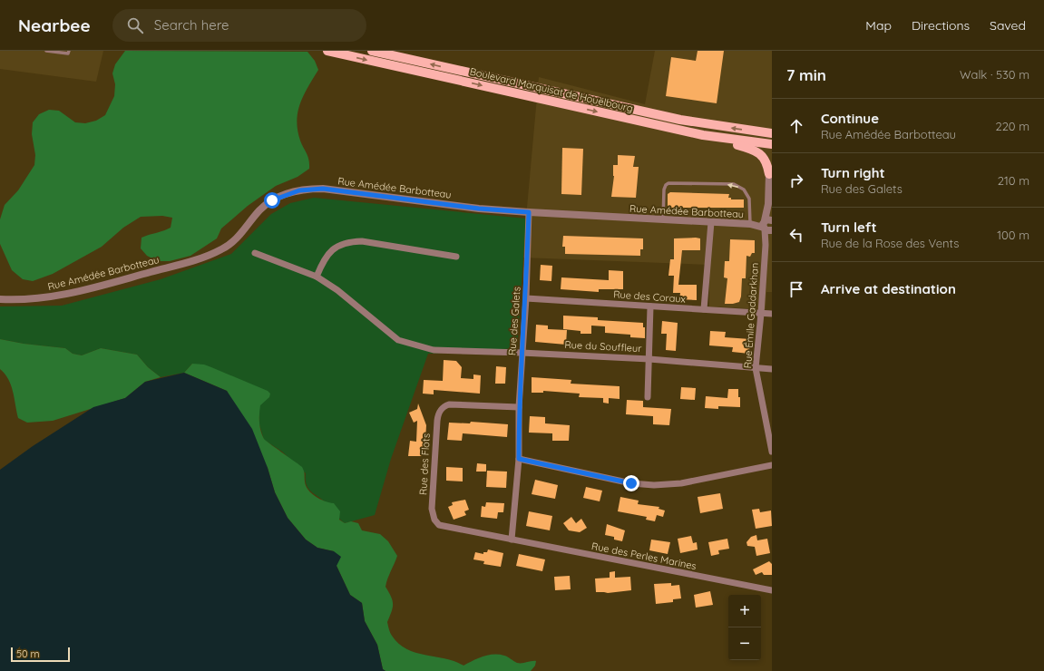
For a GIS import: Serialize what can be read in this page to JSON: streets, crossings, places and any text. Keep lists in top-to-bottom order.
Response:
{
  "streets": {
    "main road": ["Boulevard Marquisat de Houëlbourg"],
    "street": [
      "Rue Amédée Barbotteau",
      "Rue des Coraux",
      "Rue Émile Gaddarkhan",
      "Rue des Galets",
      "Rue du Souffleur",
      "Rue des Flots",
      "Rue des Perles Marines"
    ]
  },
  "crossings": [
    ["Rue Amédée Barbotteau", "Rue Émile Gaddarkhan"],
    ["Rue Amédée Barbotteau", "Rue des Galets"],
    ["Rue des Coraux", "Rue Émile Gaddarkhan"],
    ["Rue des Coraux", "Rue des Galets"],
    ["Rue Émile Gaddarkhan", "Rue du Souffleur"],
    ["Rue des Galets", "Rue du Souffleur"],
    ["Rue des Galets", "Rue des Flots"],
    ["Rue des Galets", "Rue des Perles Marines"],
    ["Rue des Flots", "Rue des Perles Marines"]
  ],
  "scale_bar": "50 m",
  "page": {
    "header": "Nearbee",
    "search": "Search here",
    "nav": ["Map", "Directions", "Saved"],
    "heading": ["7 min", "Walk · 530 m"],
    "list": [
      ["Continue", "Rue Amédée Barbotteau", "220 m"],
      ["Turn right", "Rue des Galets", "210 m"],
      ["Turn left", "Rue de la Rose des Vents", "100 m"],
      "Arrive at destination"
    ],
    "map_buttons": ["+", "−"],
    "scale": "50 m"
  }
}
